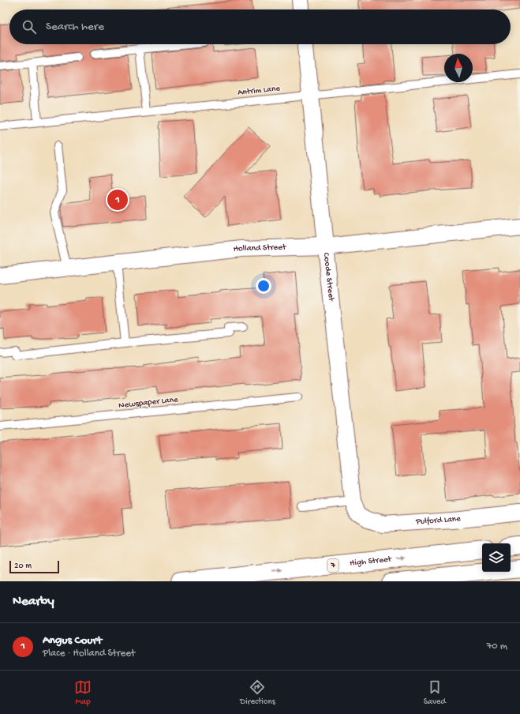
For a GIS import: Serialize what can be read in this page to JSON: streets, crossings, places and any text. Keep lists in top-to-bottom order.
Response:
{
  "streets": {
    "highway": ["High Street", "7"],
    "street": ["Holland Street", "Coode Street", "Pulford Lane"],
    "lane": ["Antrim Lane", "Newspaper Lane"]
  },
  "crossings": [
    ["Antrim Lane", "Coode Street"],
    ["Holland Street", "Coode Street"],
    ["Coode Street", "Pulford Lane"]
  ],
  "scale_bar": "20 m",
  "north": "top",
  "page": {
    "search": "Search here",
    "pins": "1",
    "scale": "20 m",
    "heading": "Nearby",
    "list": [
      {
        "mark": "1",
        "name": "Angus Court",
        "note": "Place · Holland Street",
        "value": "70 m"
      }
    ],
    "nav": ["Map", "Directions", "Saved"]
  }
}
